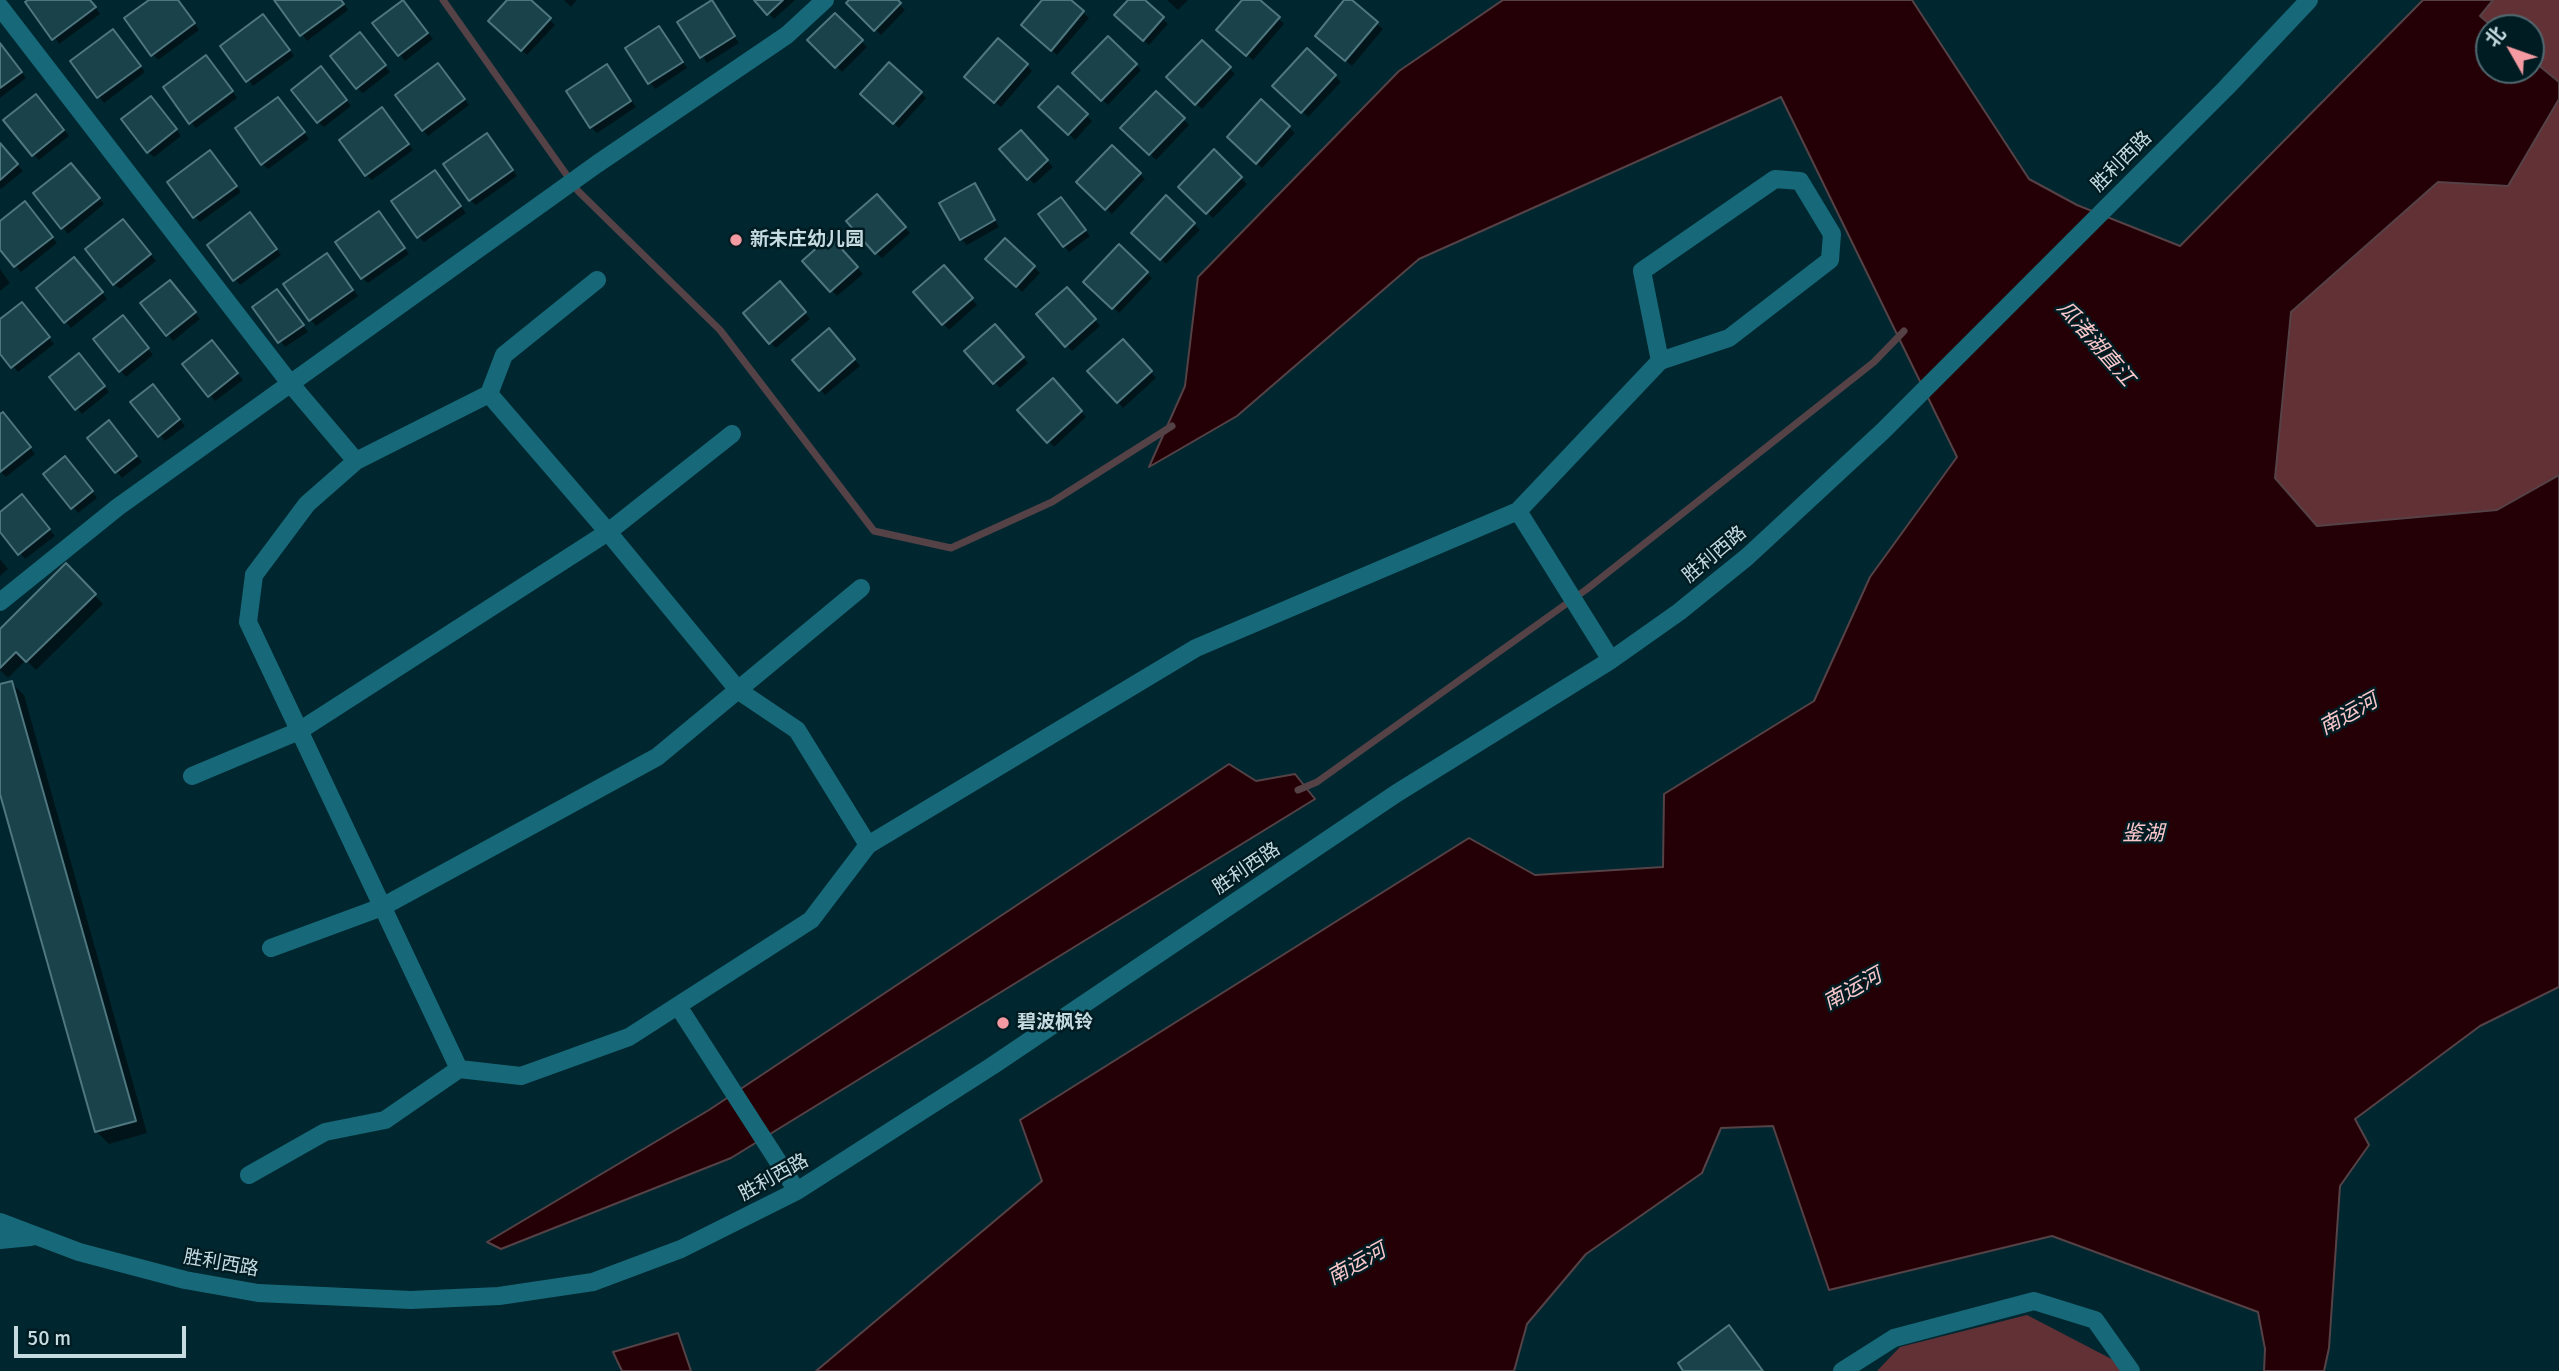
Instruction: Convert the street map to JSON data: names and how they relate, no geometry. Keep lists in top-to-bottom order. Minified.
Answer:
{"streets":{"street":["胜利西路"]},"water":["瓜渚湖直江","南运河","鉴湖"],"places":["新未庄幼儿园","碧波枫铃"],"scale_bar":"50 m","north":"top left"}
